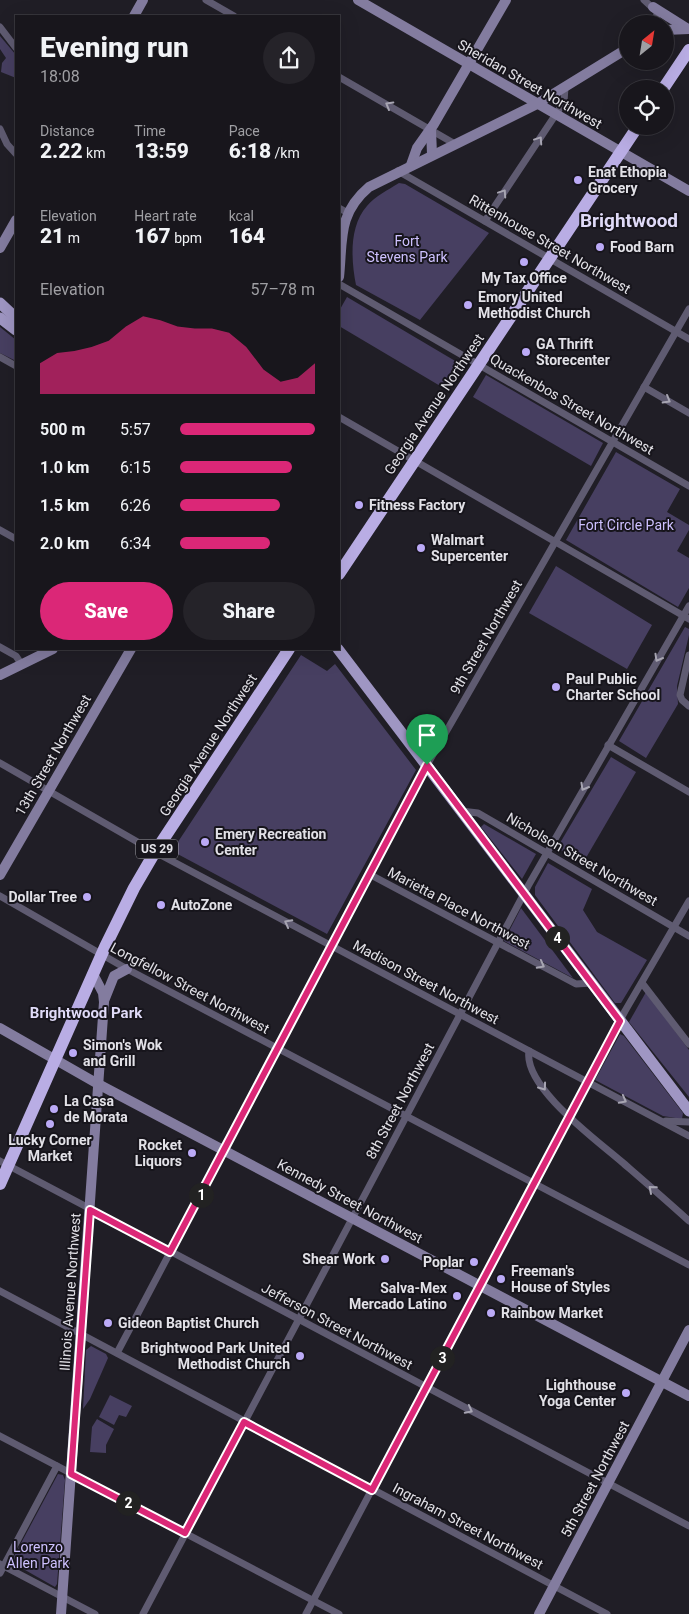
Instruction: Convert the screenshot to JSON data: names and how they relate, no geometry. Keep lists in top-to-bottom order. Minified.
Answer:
{"streets":{"highway":["Georgia Avenue Northwest","US 29"],"street":["Sheridan Street Northwest","Rittenhouse Street Northwest","Quackenbos Street Northwest","9th Street Northwest","13th Street Northwest","Nicholson Street Northwest","Marietta Place Northwest","Madison Street Northwest","Longfellow Street Northwest","8th Street Northwest","Kennedy Street Northwest","Illinois Avenue Northwest","Jefferson Street Northwest","5th Street Northwest","Ingraham Street Northwest"]},"crossings":[["Sheridan Street Northwest","Georgia Avenue Northwest"],["Rittenhouse Street Northwest","Georgia Avenue Northwest"],["Rittenhouse Street Northwest","9th Street Northwest"],["Georgia Avenue Northwest","Quackenbos Street Northwest"],["Georgia Avenue Northwest","Madison Street Northwest"],["Georgia Avenue Northwest","Longfellow Street Northwest"],["Georgia Avenue Northwest","Kennedy Street Northwest"],["Georgia Avenue Northwest","Illinois Avenue Northwest"],["Georgia Avenue Northwest","Jefferson Street Northwest"],["Quackenbos Street Northwest","9th Street Northwest"],["9th Street Northwest","Marietta Place Northwest"],["9th Street Northwest","Madison Street Northwest"],["9th Street Northwest","Longfellow Street Northwest"],["9th Street Northwest","Kennedy Street Northwest"],["9th Street Northwest","Jefferson Street Northwest"],["9th Street Northwest","Ingraham Street Northwest"],["13th Street Northwest","Madison Street Northwest"],["Nicholson Street Northwest","8th Street Northwest"],["Marietta Place Northwest","8th Street Northwest"],["Madison Street Northwest","8th Street Northwest"],["Longfellow Street Northwest","8th Street Northwest"],["8th Street Northwest","Kennedy Street Northwest"],["8th Street Northwest","Jefferson Street Northwest"],["8th Street Northwest","Ingraham Street Northwest"],["Kennedy Street Northwest","Illinois Avenue Northwest"],["Kennedy Street Northwest","5th Street Northwest"],["Illinois Avenue Northwest","Jefferson Street Northwest"],["Illinois Avenue Northwest","Ingraham Street Northwest"],["Jefferson Street Northwest","5th Street Northwest"],["5th Street Northwest","Ingraham Street Northwest"]],"one_way":["Marietta Place Northwest"],"districts":["Brightwood","Brightwood Park"],"parks":["Fort Stevens Park","Fort Circle Park","Lorenzo Allen Park"],"places":["Enat Ethopia Grocery","Food Barn","My Tax Office","Emory United Methodist Church","GA Thrift Storecenter","Fitness Factory","Walmart Supercenter","Paul Public Charter School","Emery Recreation Center","Dollar Tree","AutoZone","Simon's Wok and Grill","La Casa de Morata","Lucky Corner Market","Rocket Liquors","Shear Work","Poplar","Freeman's House of Styles","Salva-Mex Mercado Latino","Rainbow Market","Gideon Baptist Church","Brightwood Park United Methodist Church","Lighthouse Yoga Center"],"north":"top right","page":{"heading":["Evening run","18:08"],"stats":[["Distance","2.22 km"],["Time","13:59"],["Pace","6:18 /km"],["Elevation","21 m"],["Heart rate","167 bpm"],["kcal","164"]],"chart":["Elevation","57–78 m"],"list":[{"name":"500 m","note":"5:57"},{"name":"1.0 km","note":"6:15"},{"name":"1.5 km","note":"6:26"},{"name":"2.0 km","note":"6:34"}],"buttons":["Save","Share"],"pins":["4","1","3","2"]}}
